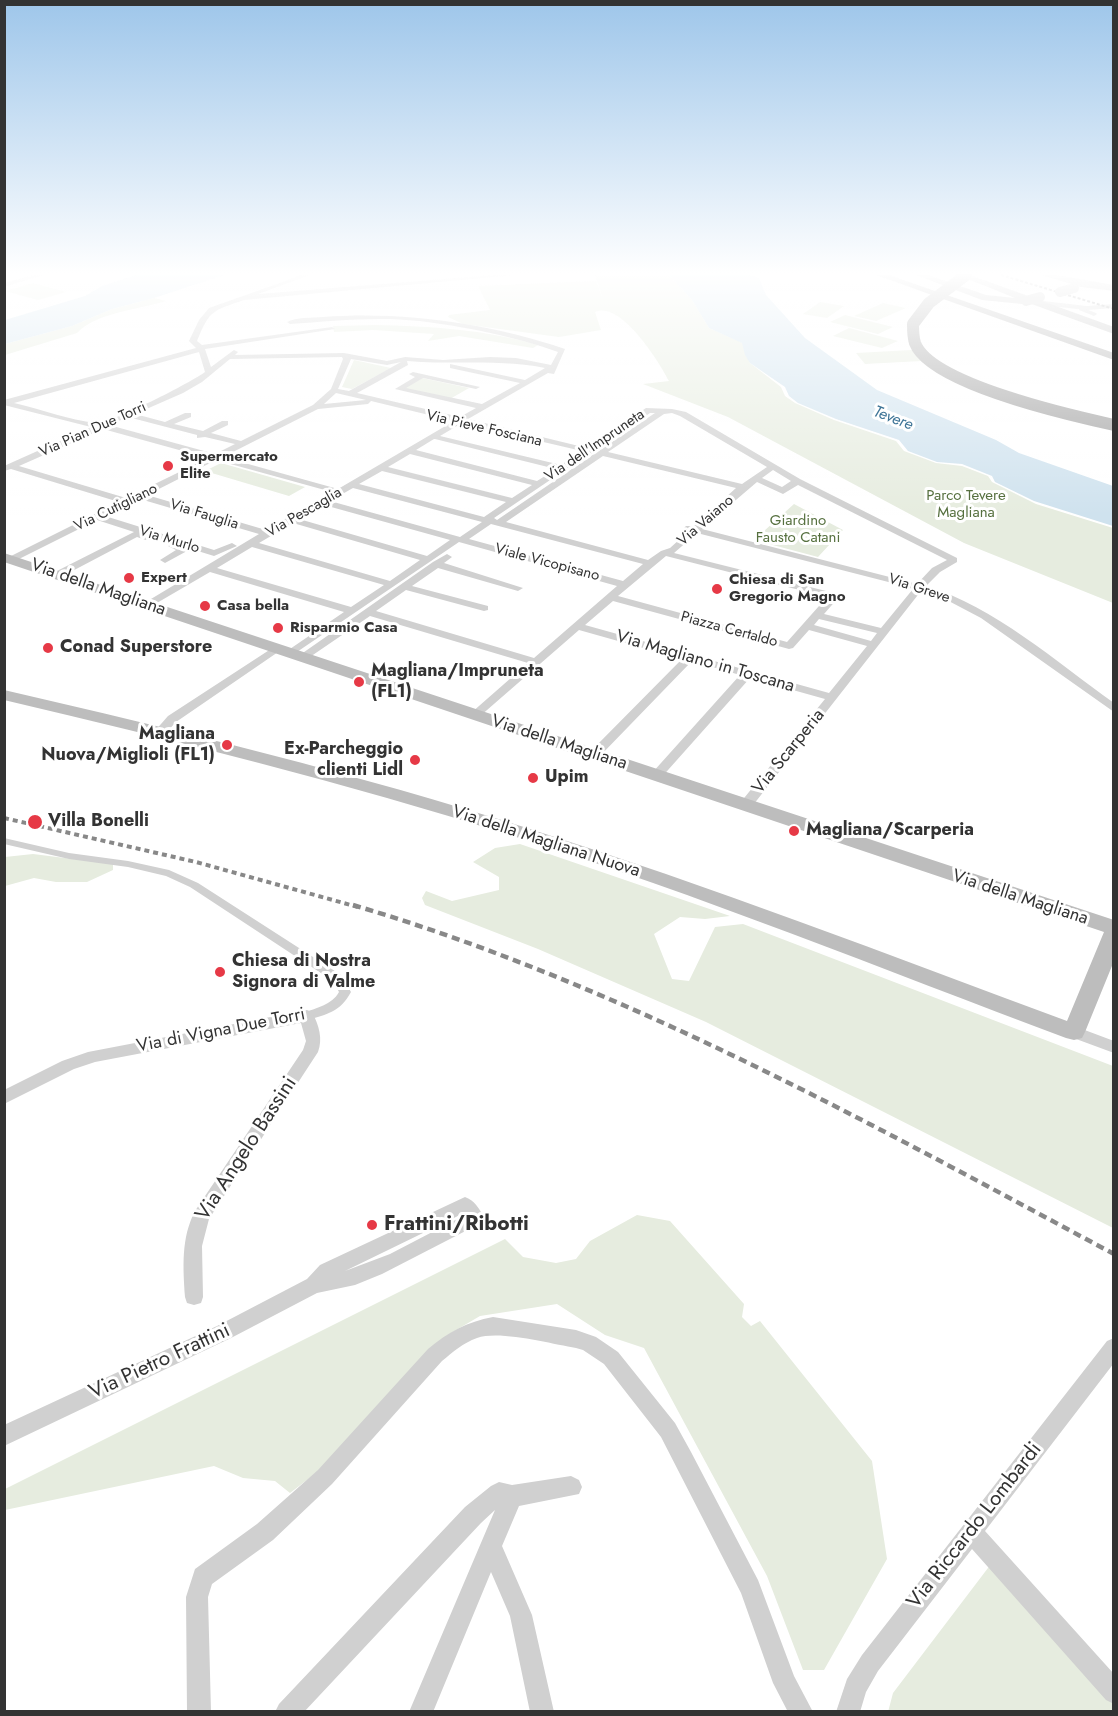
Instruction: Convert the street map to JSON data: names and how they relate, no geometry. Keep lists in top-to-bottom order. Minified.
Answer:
{"streets":{"main road":["Via della Magliana","Via della Magliana Nuova"],"street":["Via Pieve Fosciana","Via Pian Due Torri","Via dell'Impruneta","Via Cutigliano","Via Pescaglia","Via Fauglia","Via Vaiano","Via Murlo","Viale Vicopisano","Via Greve","Piazza Certaldo","Via Magliano in Toscana","Via Scarperia","Via di Vigna Due Torri","Via Angelo Bassini","Via Pietro Frattini","Via Riccardo Lombardi"]},"crossings":[["Via Pieve Fosciana","Via dell'Impruneta"],["Via Pieve Fosciana","Via Pescaglia"],["Via Pieve Fosciana","Via Vaiano"],["Via dell'Impruneta","Viale Vicopisano"],["Via dell'Impruneta","Via della Magliana"],["Via Cutigliano","Via Fauglia"],["Via Cutigliano","Via Murlo"],["Via Cutigliano","Via della Magliana"],["Via Pescaglia","Via Fauglia"],["Via Pescaglia","Via Murlo"],["Via Pescaglia","Viale Vicopisano"],["Via Pescaglia","Via della Magliana"],["Via Fauglia","Via Murlo"],["Via Vaiano","Via Greve"],["Via Vaiano","Piazza Certaldo"],["Via della Magliana","Via Scarperia"],["Via Greve","Via Scarperia"],["Via Magliano in Toscana","Via Scarperia"],["Via di Vigna Due Torri","Via Angelo Bassini"]],"water":["Tevere"],"parks":["Parco Tevere Magliana","Giardino Fausto Catani"],"places":["Supermercato Elite","Expert","Chiesa di San Gregorio Magno","Casa bella","Risparmio Casa","Conad Superstore","Magliana/Impruneta (FL1)","Magliana Nuova/Miglioli (FL1)","Ex-Parcheggio clienti Lidl","Upim","Villa Bonelli","Magliana/Scarperia","Chiesa di Nostra Signora di Valme","Frattini/Ribotti"]}
